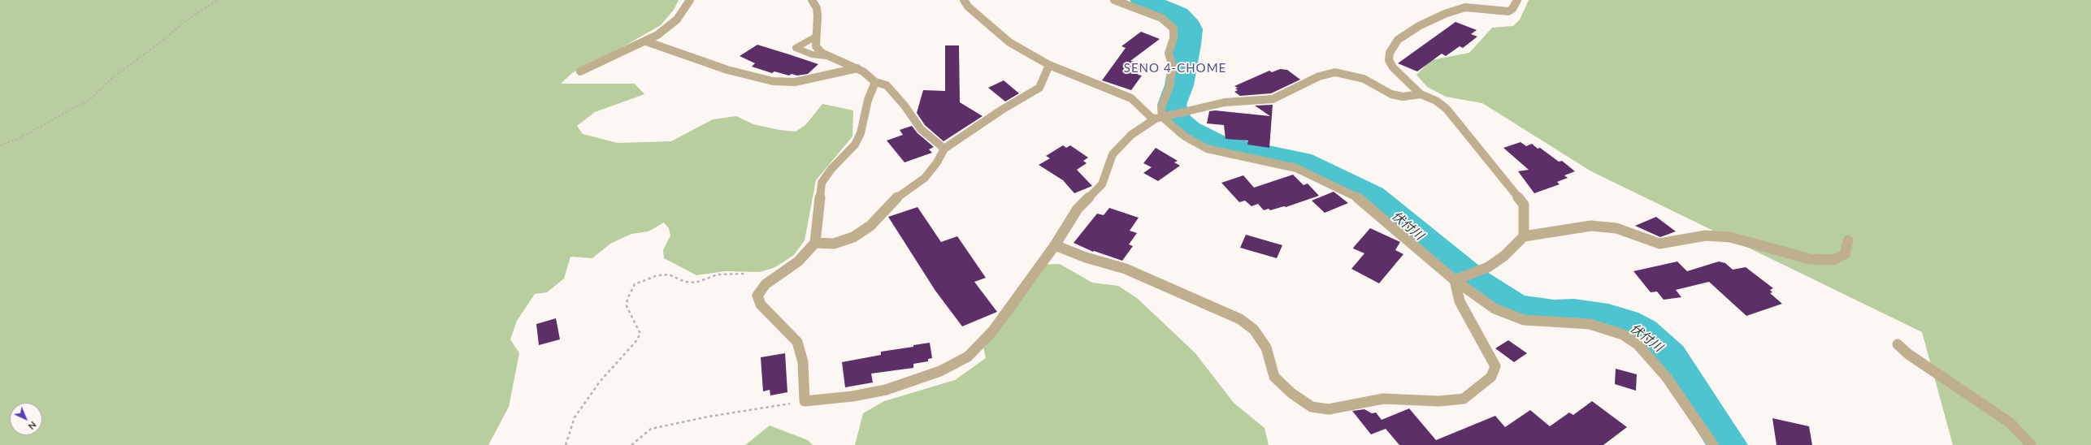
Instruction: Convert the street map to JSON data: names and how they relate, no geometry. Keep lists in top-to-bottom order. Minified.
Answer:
{"districts":["SENO 4-CHOME"],"water":["伏付川"],"north":"bottom right"}
